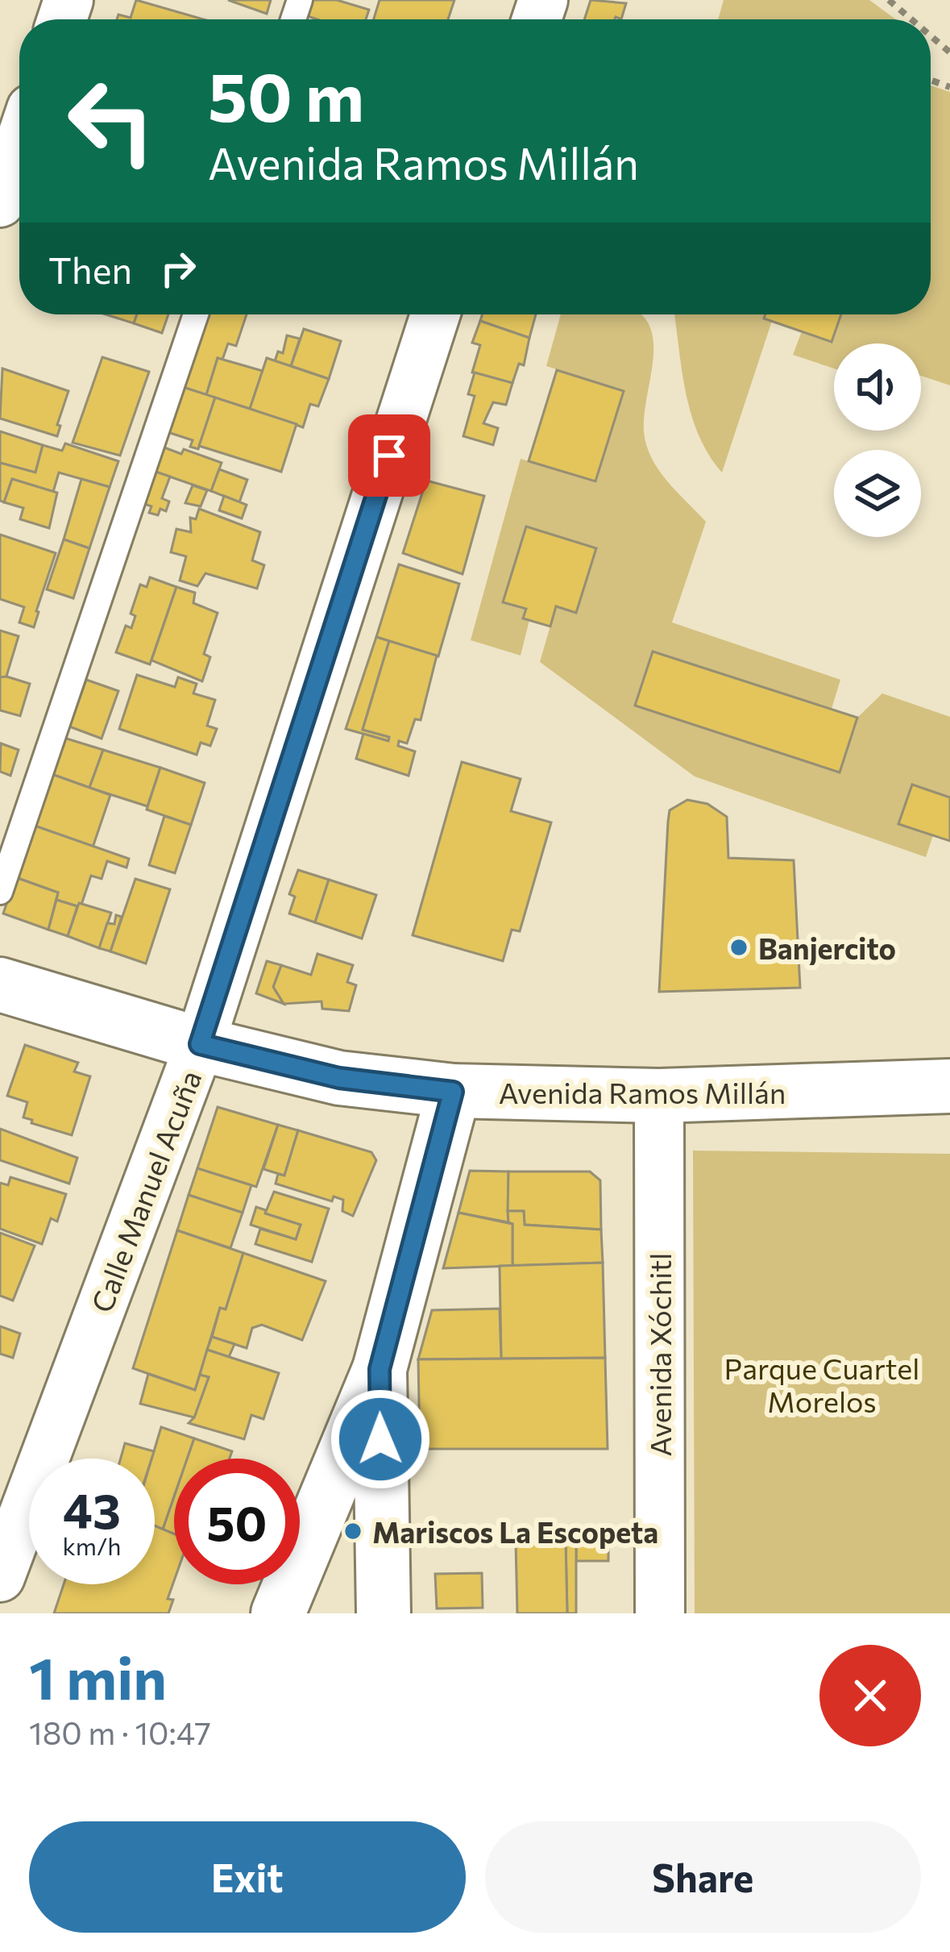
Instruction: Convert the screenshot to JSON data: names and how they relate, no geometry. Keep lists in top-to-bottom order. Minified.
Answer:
{"streets":{"main road":["Avenida Ramos Millán"],"street":["Calle Manuel Acuña","Avenida Xóchitl"]},"crossings":[["Avenida Ramos Millán","Calle Manuel Acuña"],["Avenida Ramos Millán","Avenida Xóchitl"]],"parks":["Parque Cuartel Morelos"],"places":["Banjercito","Mariscos La Escopeta"],"page":{"turn":["50 m","Avenida Ramos Millán"],"then":"Then","speed":"43 km/h","limit":"50","heading":["1 min","180 m · 10:47"],"buttons":["Exit","Share"]}}
